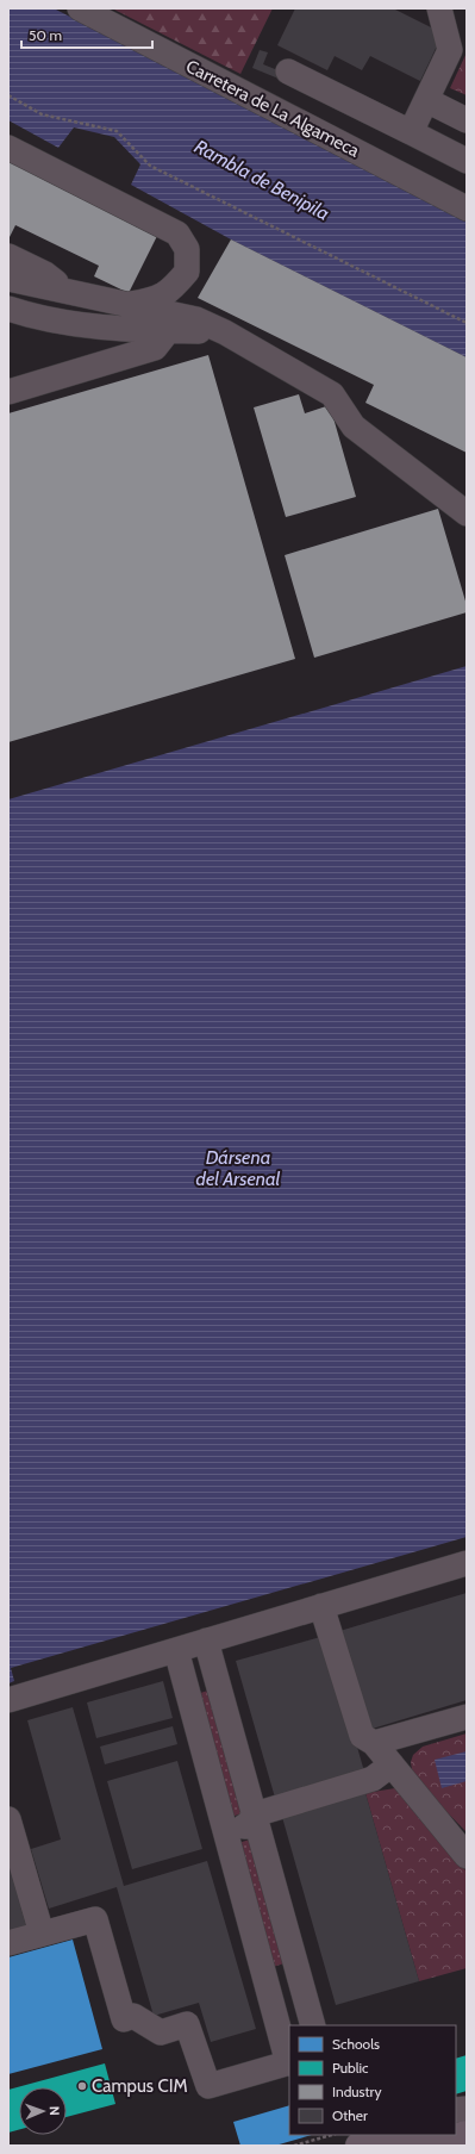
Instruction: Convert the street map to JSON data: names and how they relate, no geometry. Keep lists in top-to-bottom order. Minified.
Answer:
{"streets":{"street":["Carretera de La Algameca"]},"water":["Rambla de Benipila","Dársena del Arsenal"],"places":["Campus CIM"],"legend":["Schools","Public","Industry","Other"],"scale_bar":"50 m","north":"right"}
